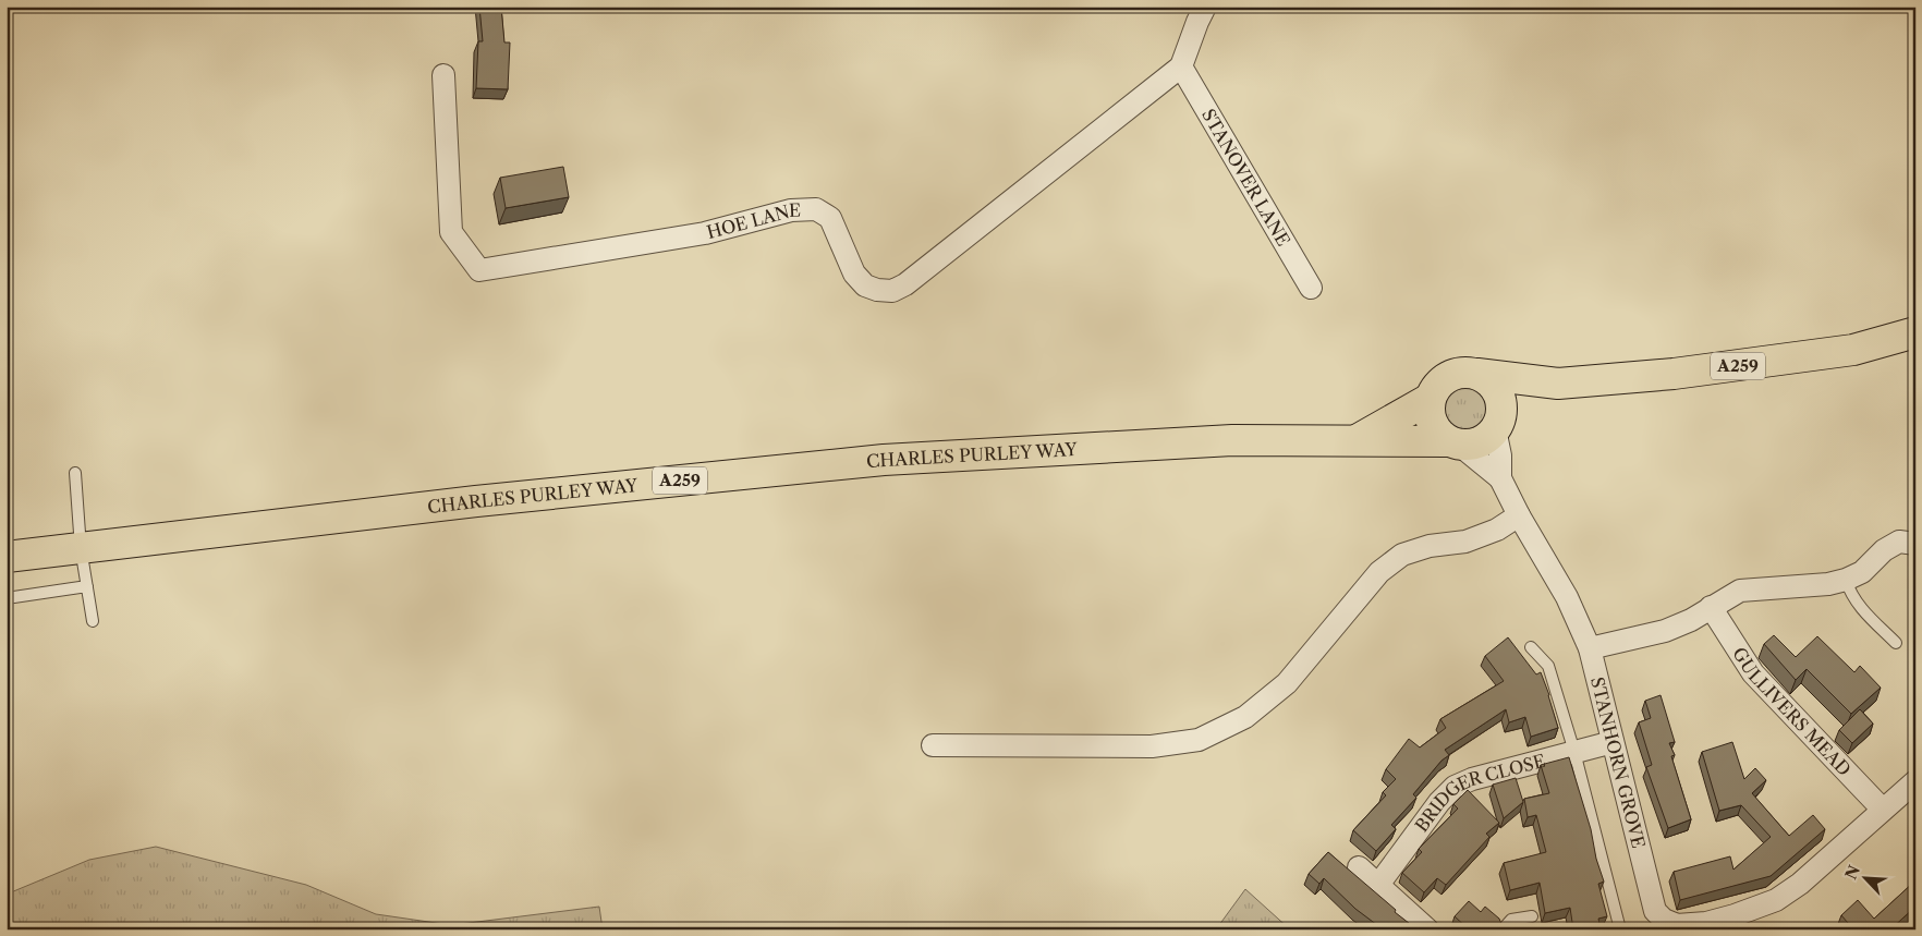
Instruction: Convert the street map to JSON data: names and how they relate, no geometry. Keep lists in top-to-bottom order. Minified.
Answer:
{"streets":{"main road":["A259","CHARLES PURLEY WAY"],"street":["STANOVER LANE","HOE LANE","GULLIVERS MEAD","STANHORN GROVE","BRIDGER CLOSE"]},"crossings":[["STANOVER LANE","HOE LANE"],["A259","CHARLES PURLEY WAY"],["A259","STANHORN GROVE"],["CHARLES PURLEY WAY","STANHORN GROVE"],["GULLIVERS MEAD","STANHORN GROVE"],["STANHORN GROVE","BRIDGER CLOSE"]],"north":"top left"}
